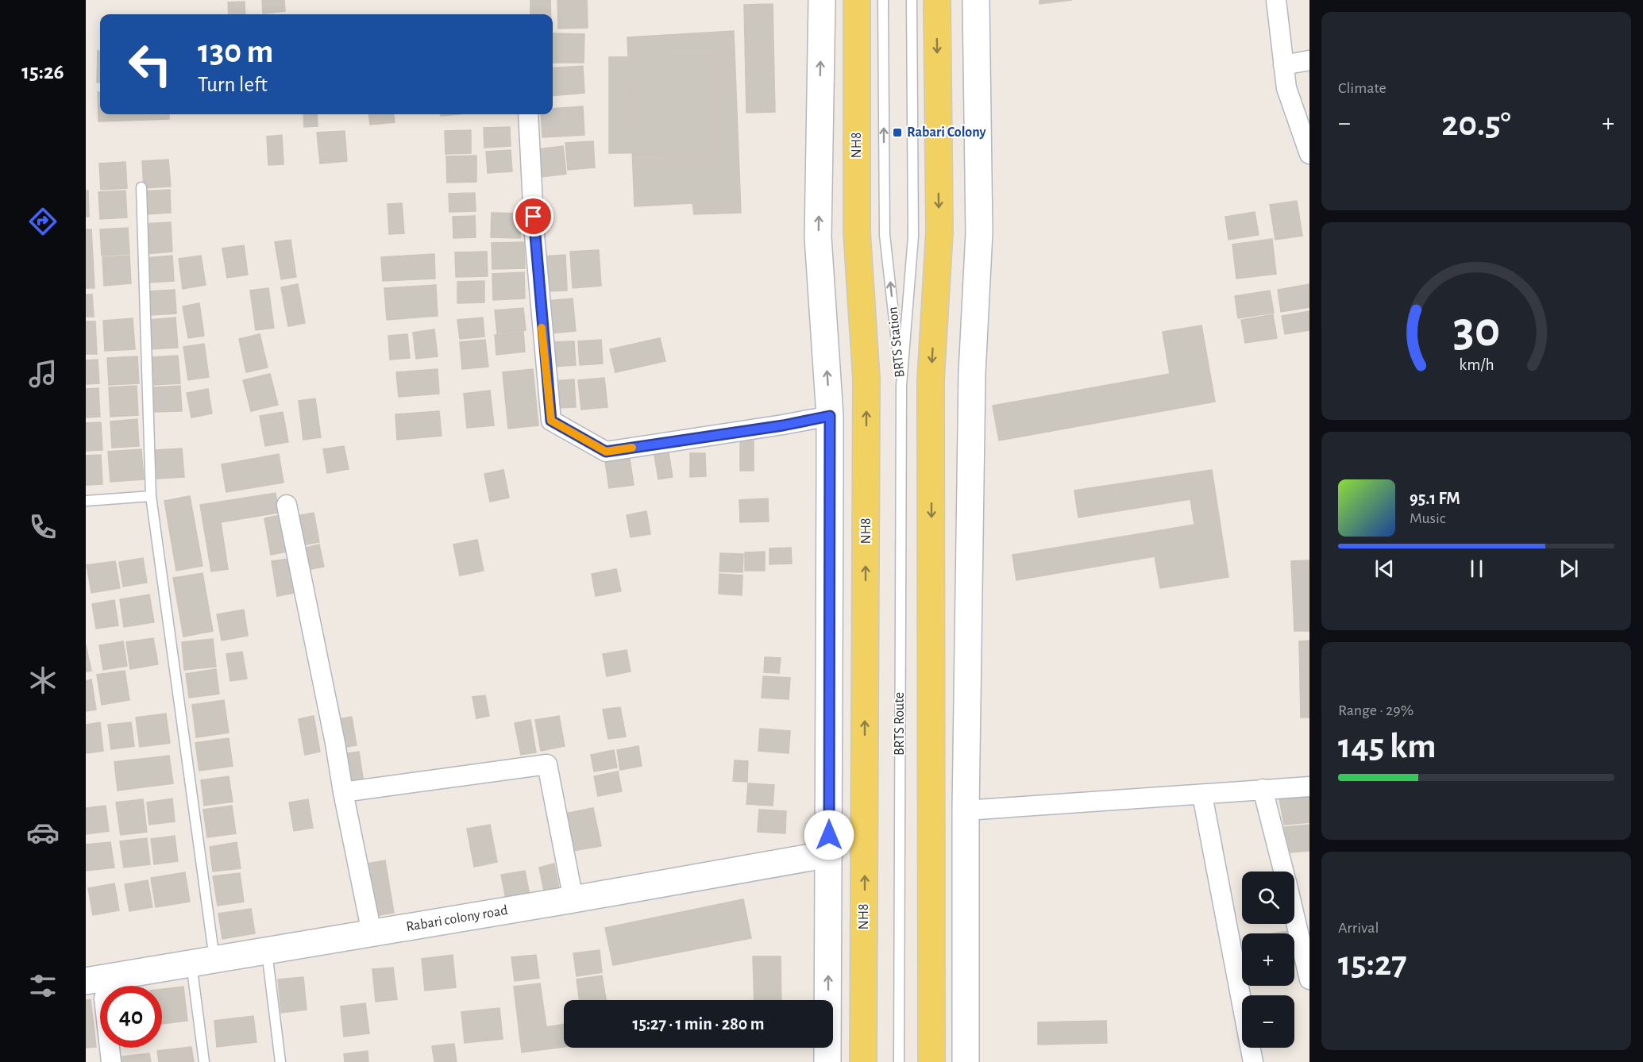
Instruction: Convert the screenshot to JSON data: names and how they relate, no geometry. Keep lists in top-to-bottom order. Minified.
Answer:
{"streets":{"main road":["NH8"],"street":["Rabari colony road"],"lane":["BRTS Station","BRTS Route"]},"crossings":[["BRTS Station","BRTS Route"]],"places":{"transit":["Rabari Colony"]},"page":{"tabs":"15:26","tile":["Climate",["Range · 29%","145 km"],["Arrival","15:27"]],"turn":["130 m","Turn left"],"heat":["−","20.5°","+"],"song":["95.1 FM","Music"],"map_buttons":["+","−"],"limit":"40","trip":"15:27 · 1 min · 280 m","gauge":["30","km/h"]}}
